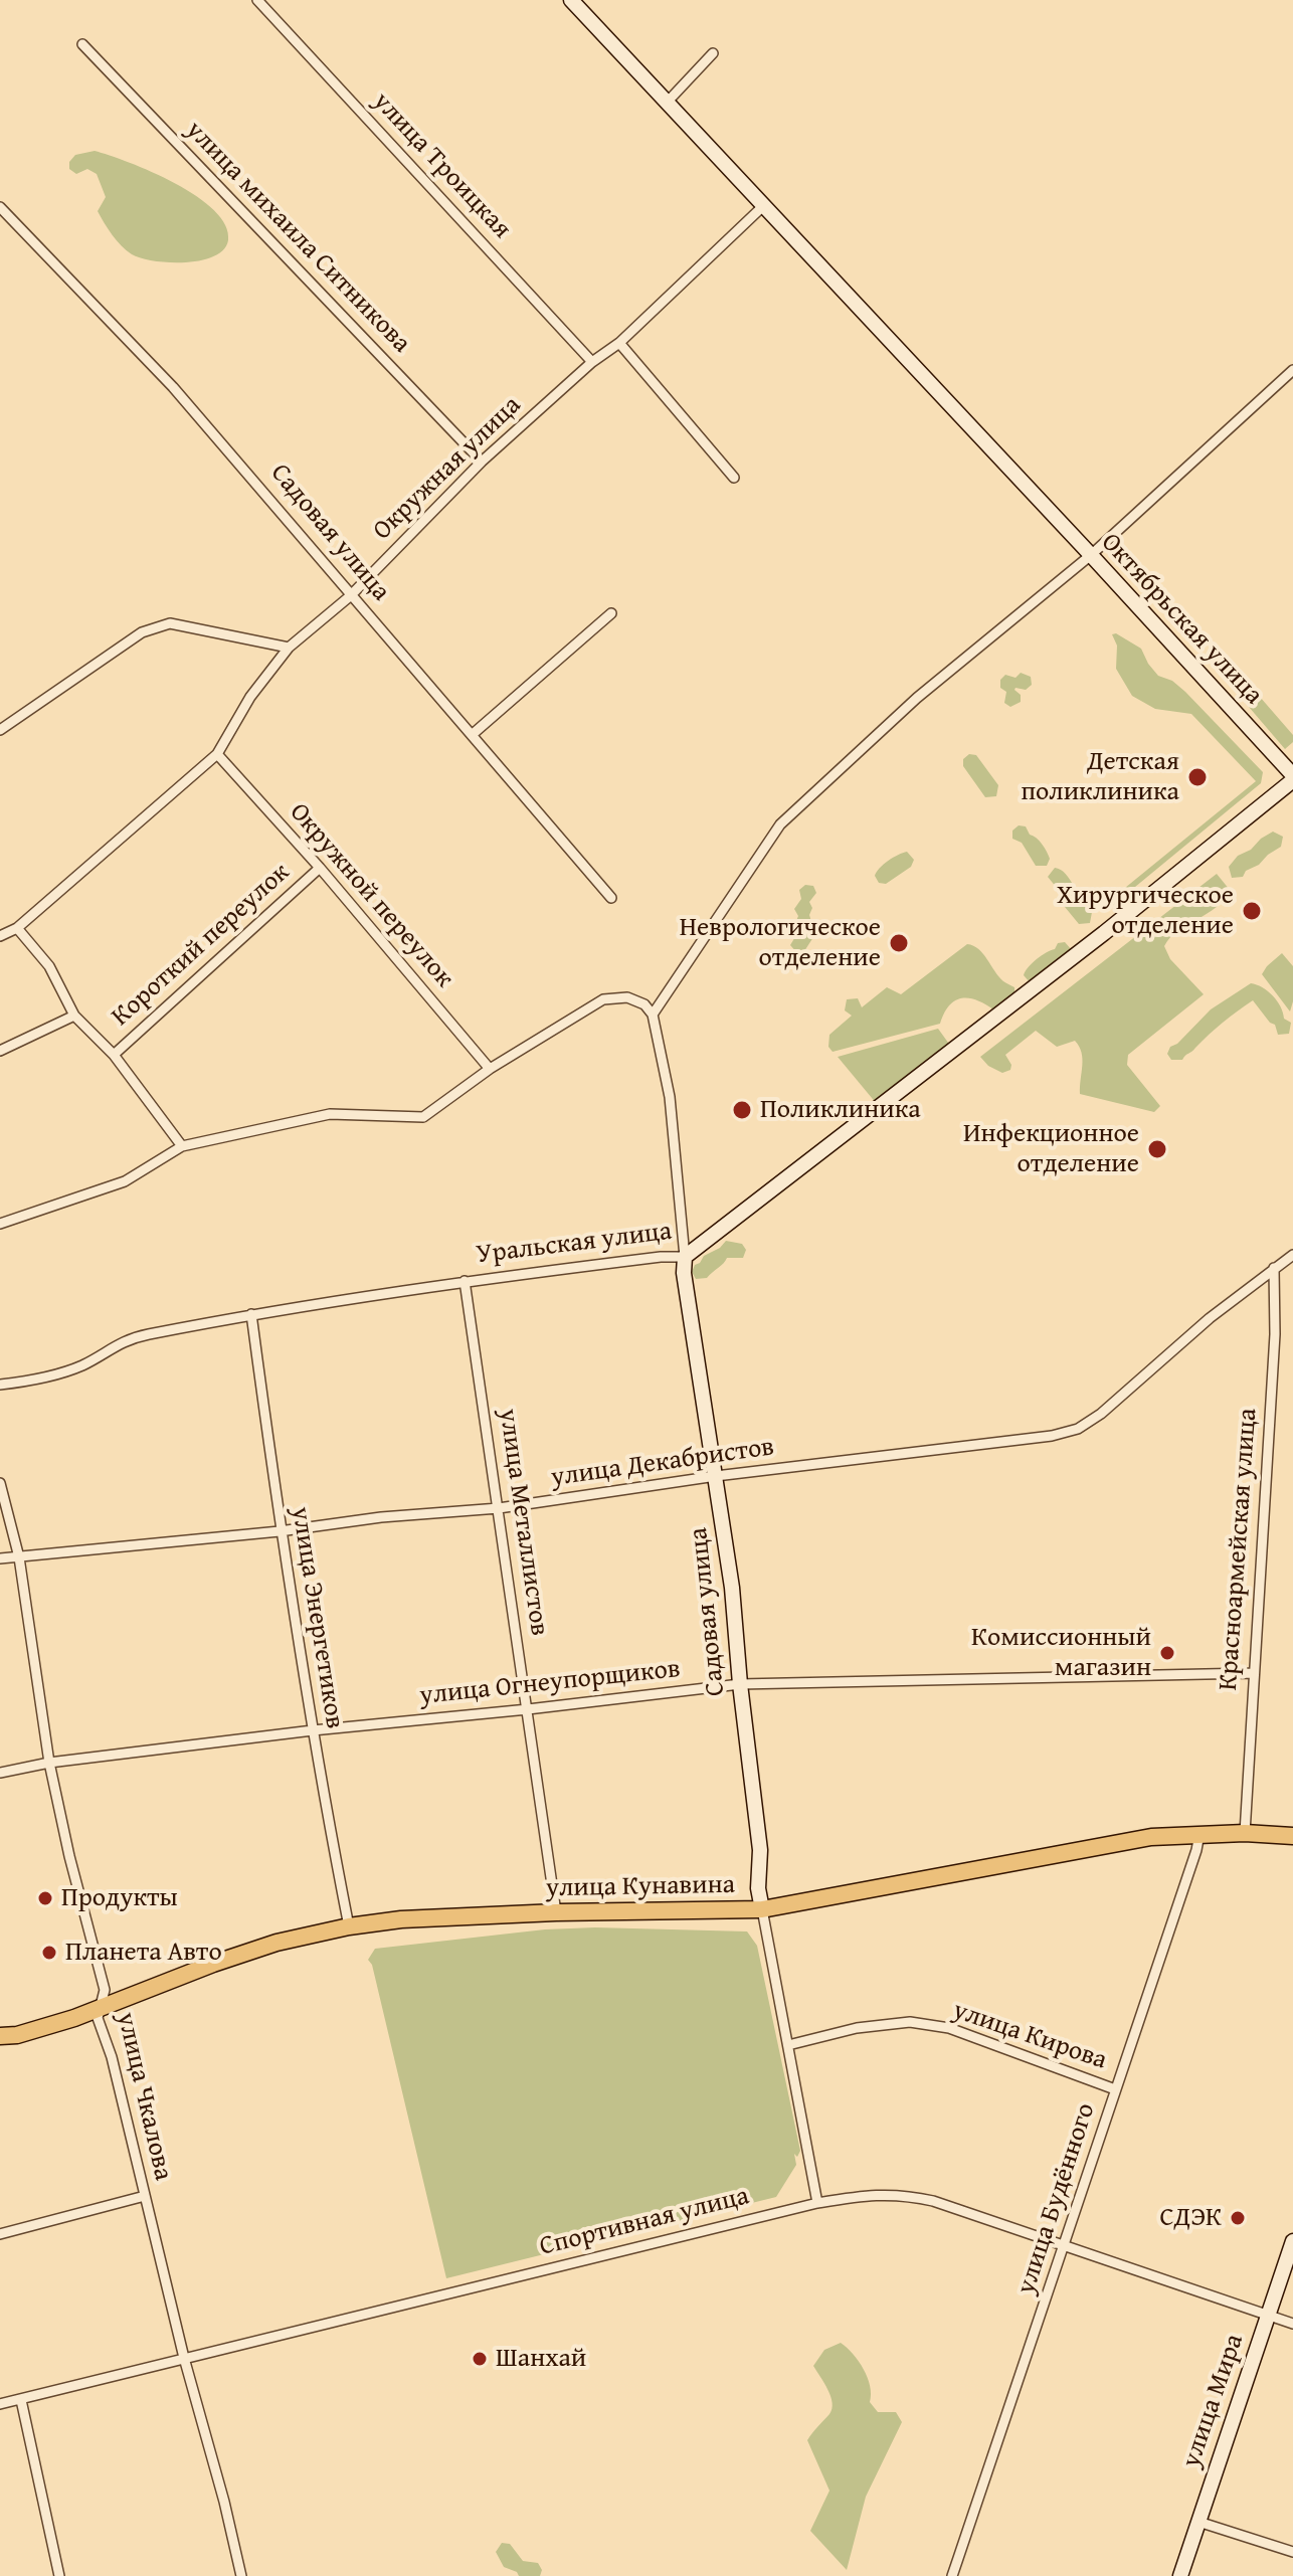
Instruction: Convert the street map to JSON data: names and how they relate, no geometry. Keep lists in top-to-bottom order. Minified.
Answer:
{"streets":{"main road":["улица Кунавина"],"street":["улица Троицкая","улица михаила Ситникова","Окружная улица","Садовая улица","Октябрьская улица","Окружной переулок","Короткий переулок","Уральская улица","улица Декабристов","улица Металлистов","Красноармейская улица","улица Энергетиков","улица Огнеупорщиков","улица Кирова","улица Чкалова","улица Будённого","Спортивная улица","улица Мира"]},"crossings":[["улица Троицкая","Окружная улица"],["улица михаила Ситникова","Окружная улица"],["Окружная улица","Садовая улица"],["Окружная улица","Октябрьская улица"],["Окружная улица","Окружной переулок"],["Садовая улица","Уральская улица"],["Садовая улица","улица Декабристов"],["Садовая улица","улица Огнеупорщиков"],["Садовая улица","улица Кунавина"],["Садовая улица","улица Кирова"],["Садовая улица","Спортивная улица"],["Октябрьская улица","Уральская улица"],["Окружной переулок","Короткий переулок"],["Уральская улица","улица Металлистов"],["Уральская улица","улица Энергетиков"],["улица Декабристов","улица Металлистов"],["улица Декабристов","Красноармейская улица"],["улица Декабристов","улица Энергетиков"],["улица Декабристов","улица Чкалова"],["улица Металлистов","улица Огнеупорщиков"],["улица Металлистов","улица Кунавина"],["Красноармейская улица","улица Огнеупорщиков"],["Красноармейская улица","улица Кунавина"],["улица Энергетиков","улица Огнеупорщиков"],["улица Энергетиков","улица Кунавина"],["улица Огнеупорщиков","улица Чкалова"],["улица Кунавина","улица Чкалова"],["улица Кунавина","улица Будённого"],["улица Кирова","улица Будённого"],["улица Чкалова","Спортивная улица"],["улица Будённого","Спортивная улица"],["Спортивная улица","улица Мира"]],"places":["Детская поликлиника","Хирургическое отделение","Неврологическое отделение","Поликлиника","Инфекционное отделение","Комиссионный магазин","Продукты","Планета Авто","СДЭК","Шанхай"]}
